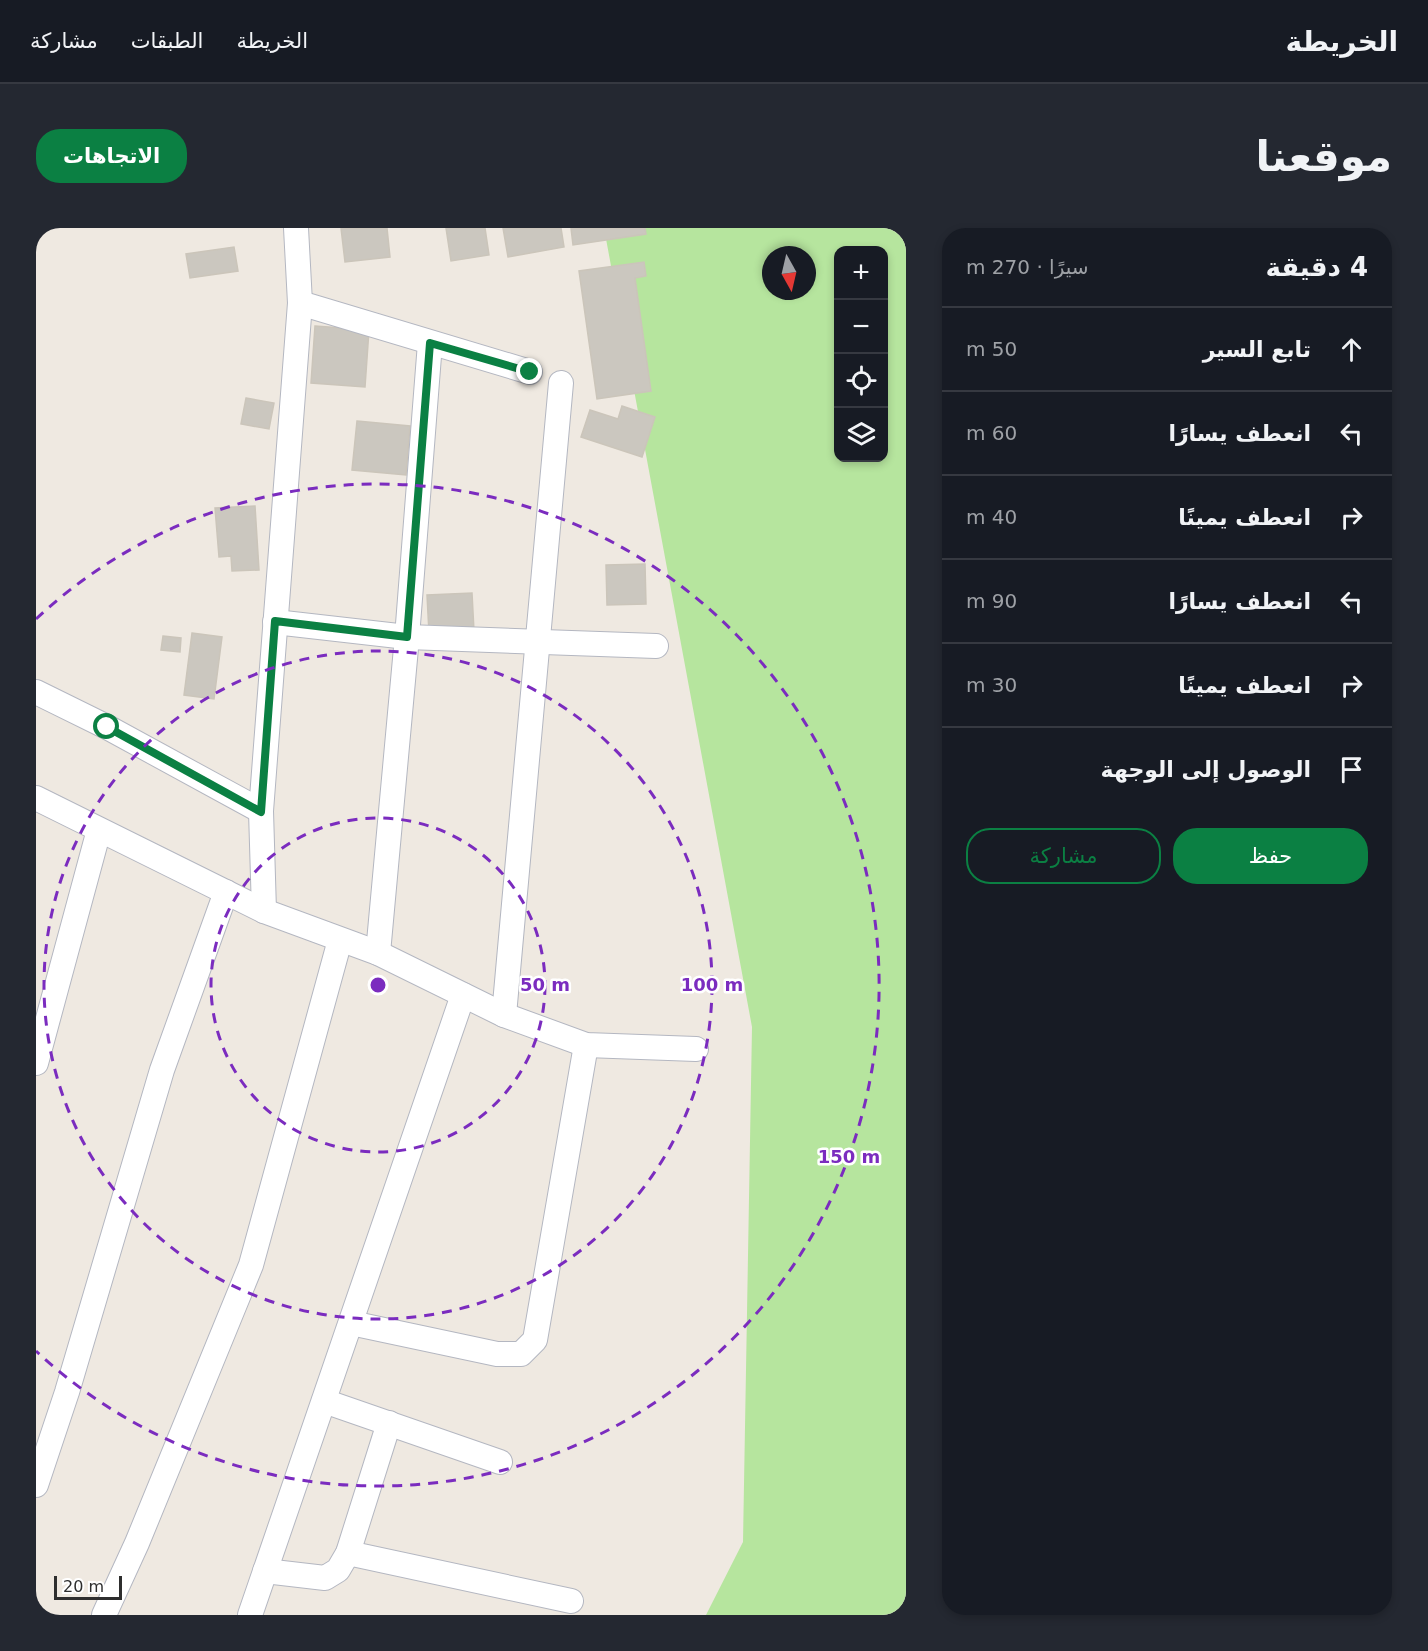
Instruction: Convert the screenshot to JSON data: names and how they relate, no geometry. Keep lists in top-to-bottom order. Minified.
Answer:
{"scale_bar":"20 m","north":"bottom","page":{"header":"الخريطة","nav":["الخريطة","الطبقات","مشاركة"],"buttons":["الاتجاهات",["حفظ","مشاركة"]],"title":"موقعنا","heading":["4 دقيقة","سيرًا · 270 m"],"map_buttons":["+","−"],"list":[["تابع السير","50 m"],["انعطف يسارًا","60 m"],["انعطف يمينًا","40 m"],["انعطف يسارًا","90 m"],["انعطف يمينًا","30 m"],"الوصول إلى الوجهة"],"scale":"20 m"},"rings":["50 m","100 m","150 m"]}
